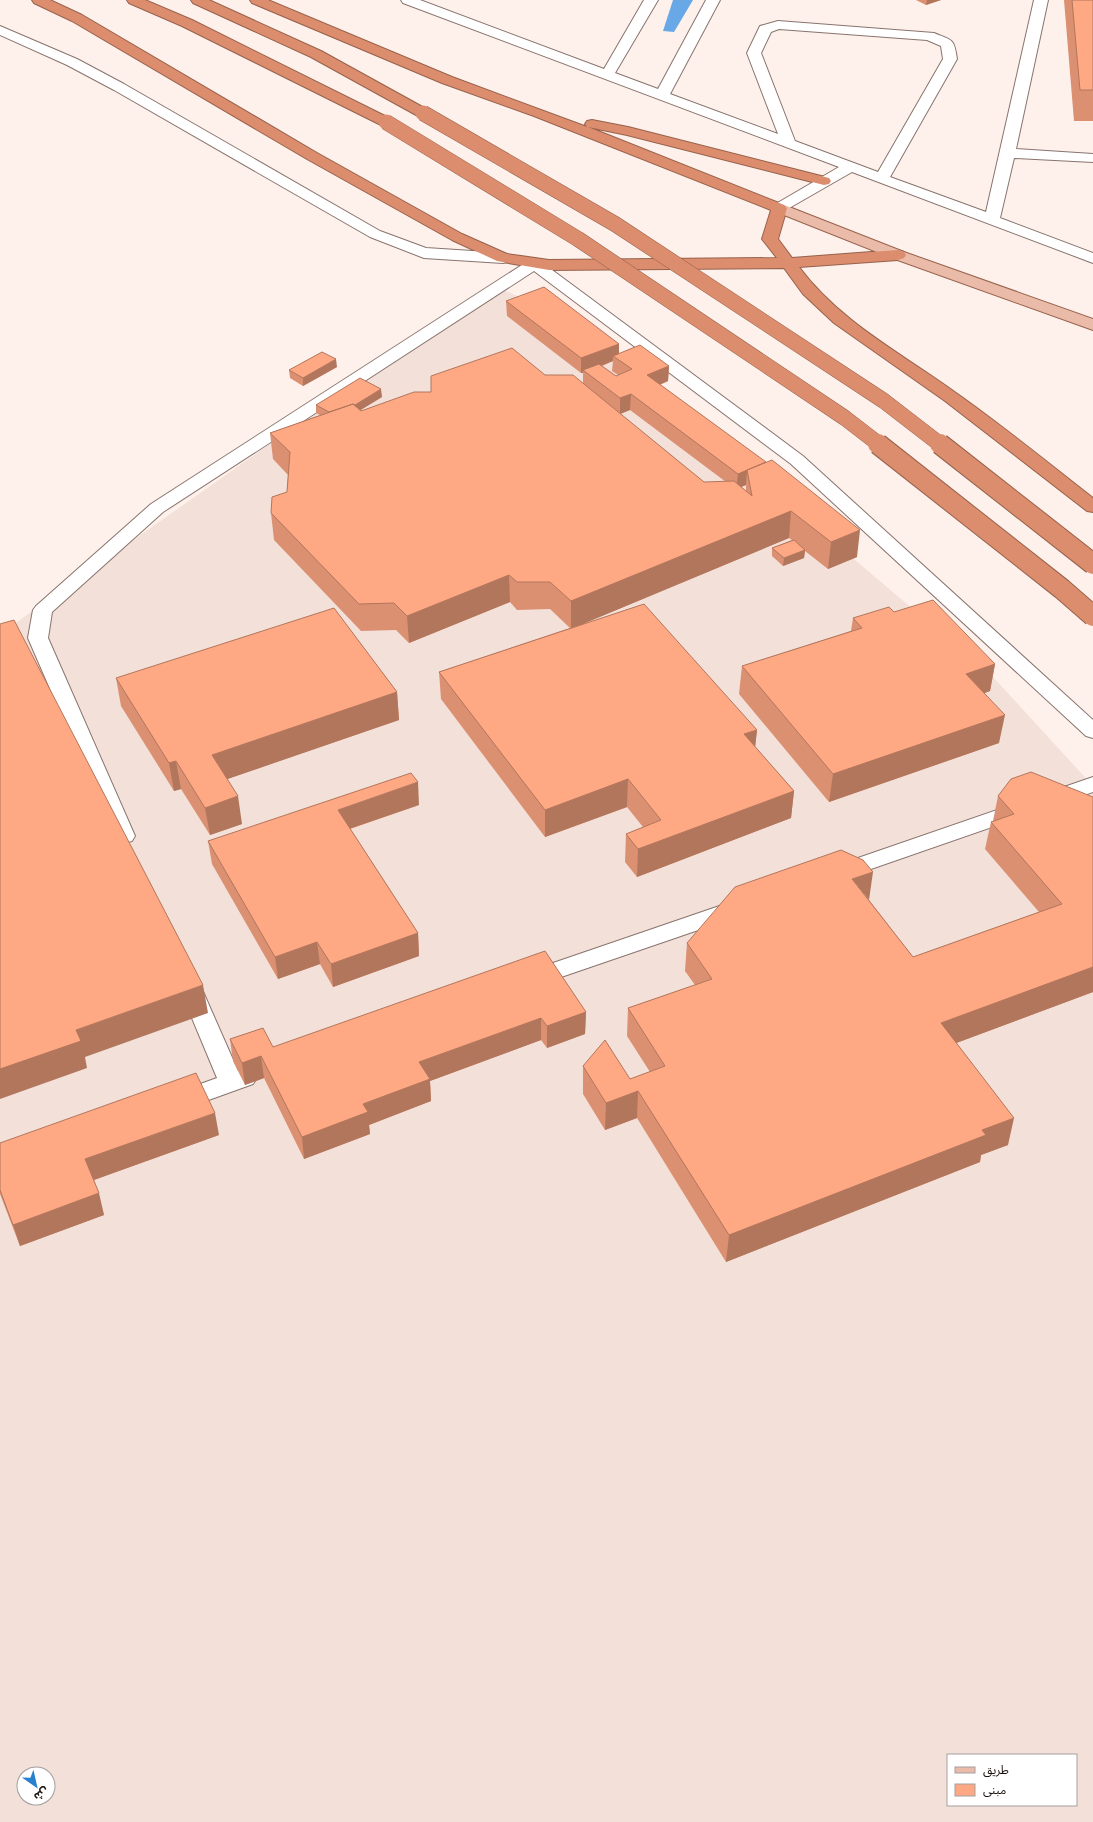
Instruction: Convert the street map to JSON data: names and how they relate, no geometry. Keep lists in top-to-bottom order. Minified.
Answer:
{"legend":["طريق","مبنى"],"north":"bottom right"}
